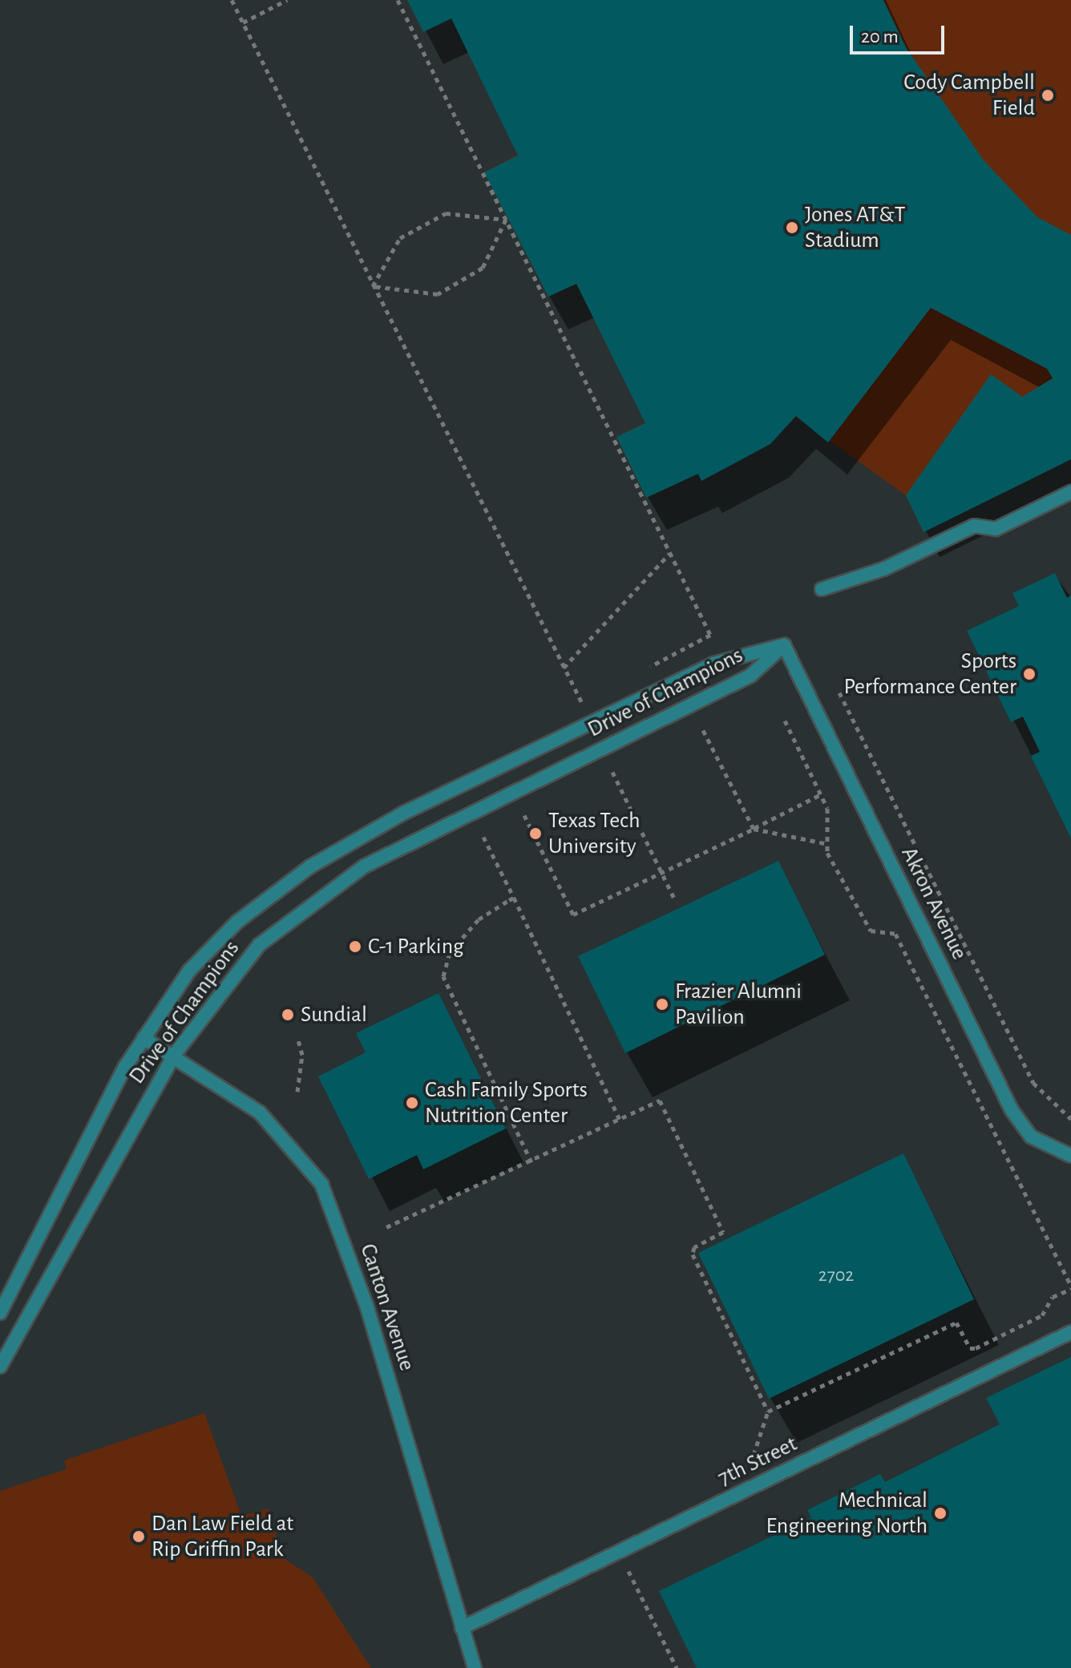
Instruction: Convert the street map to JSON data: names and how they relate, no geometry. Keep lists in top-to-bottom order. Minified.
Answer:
{"streets":{"street":["Drive of Champions","Akron Avenue","Canton Avenue","7th Street"]},"crossings":[["Drive of Champions","Akron Avenue"],["Drive of Champions","Canton Avenue"],["Canton Avenue","7th Street"]],"places":["Cody Campbell Field","Jones AT&T Stadium","Sports Performance Center","Texas Tech University","C-1 Parking","Frazier Alumni Pavilion","Sundial","Cash Family Sports Nutrition Center","Mechnical Engineering North","Dan Law Field at Rip Griffin Park"],"house_numbers":["2702"],"scale_bar":"20 m"}
